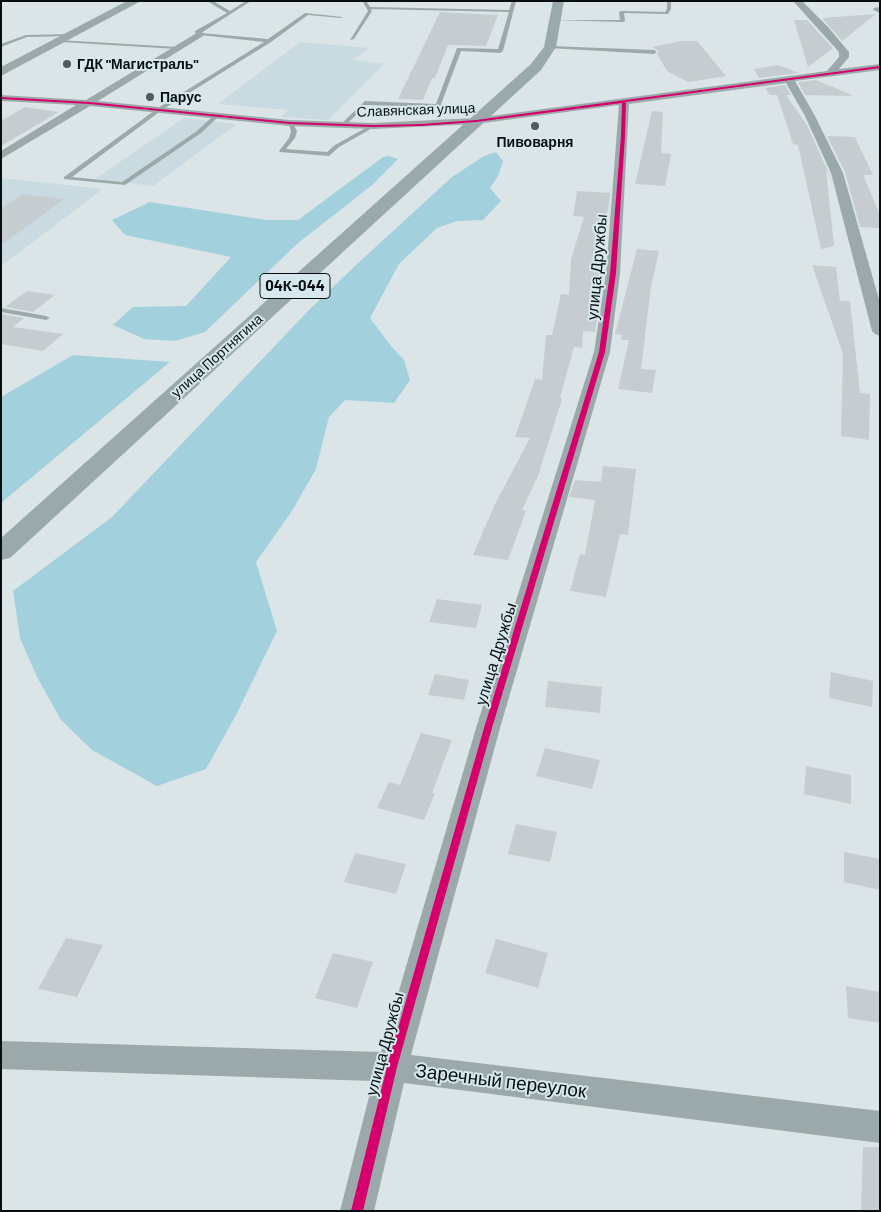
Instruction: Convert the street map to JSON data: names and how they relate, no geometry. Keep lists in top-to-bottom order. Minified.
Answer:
{"streets":{"main road":["04К-044","улица Портнягина"],"street":["Славянская улица","улица Дружбы","Заречный переулок"]},"crossings":[["Славянская улица","улица Дружбы"],["Славянская улица","улица Портнягина"],["улица Дружбы","Заречный переулок"]],"places":["ГДК \"Магистраль\"","Парус","Пивоварня"]}
